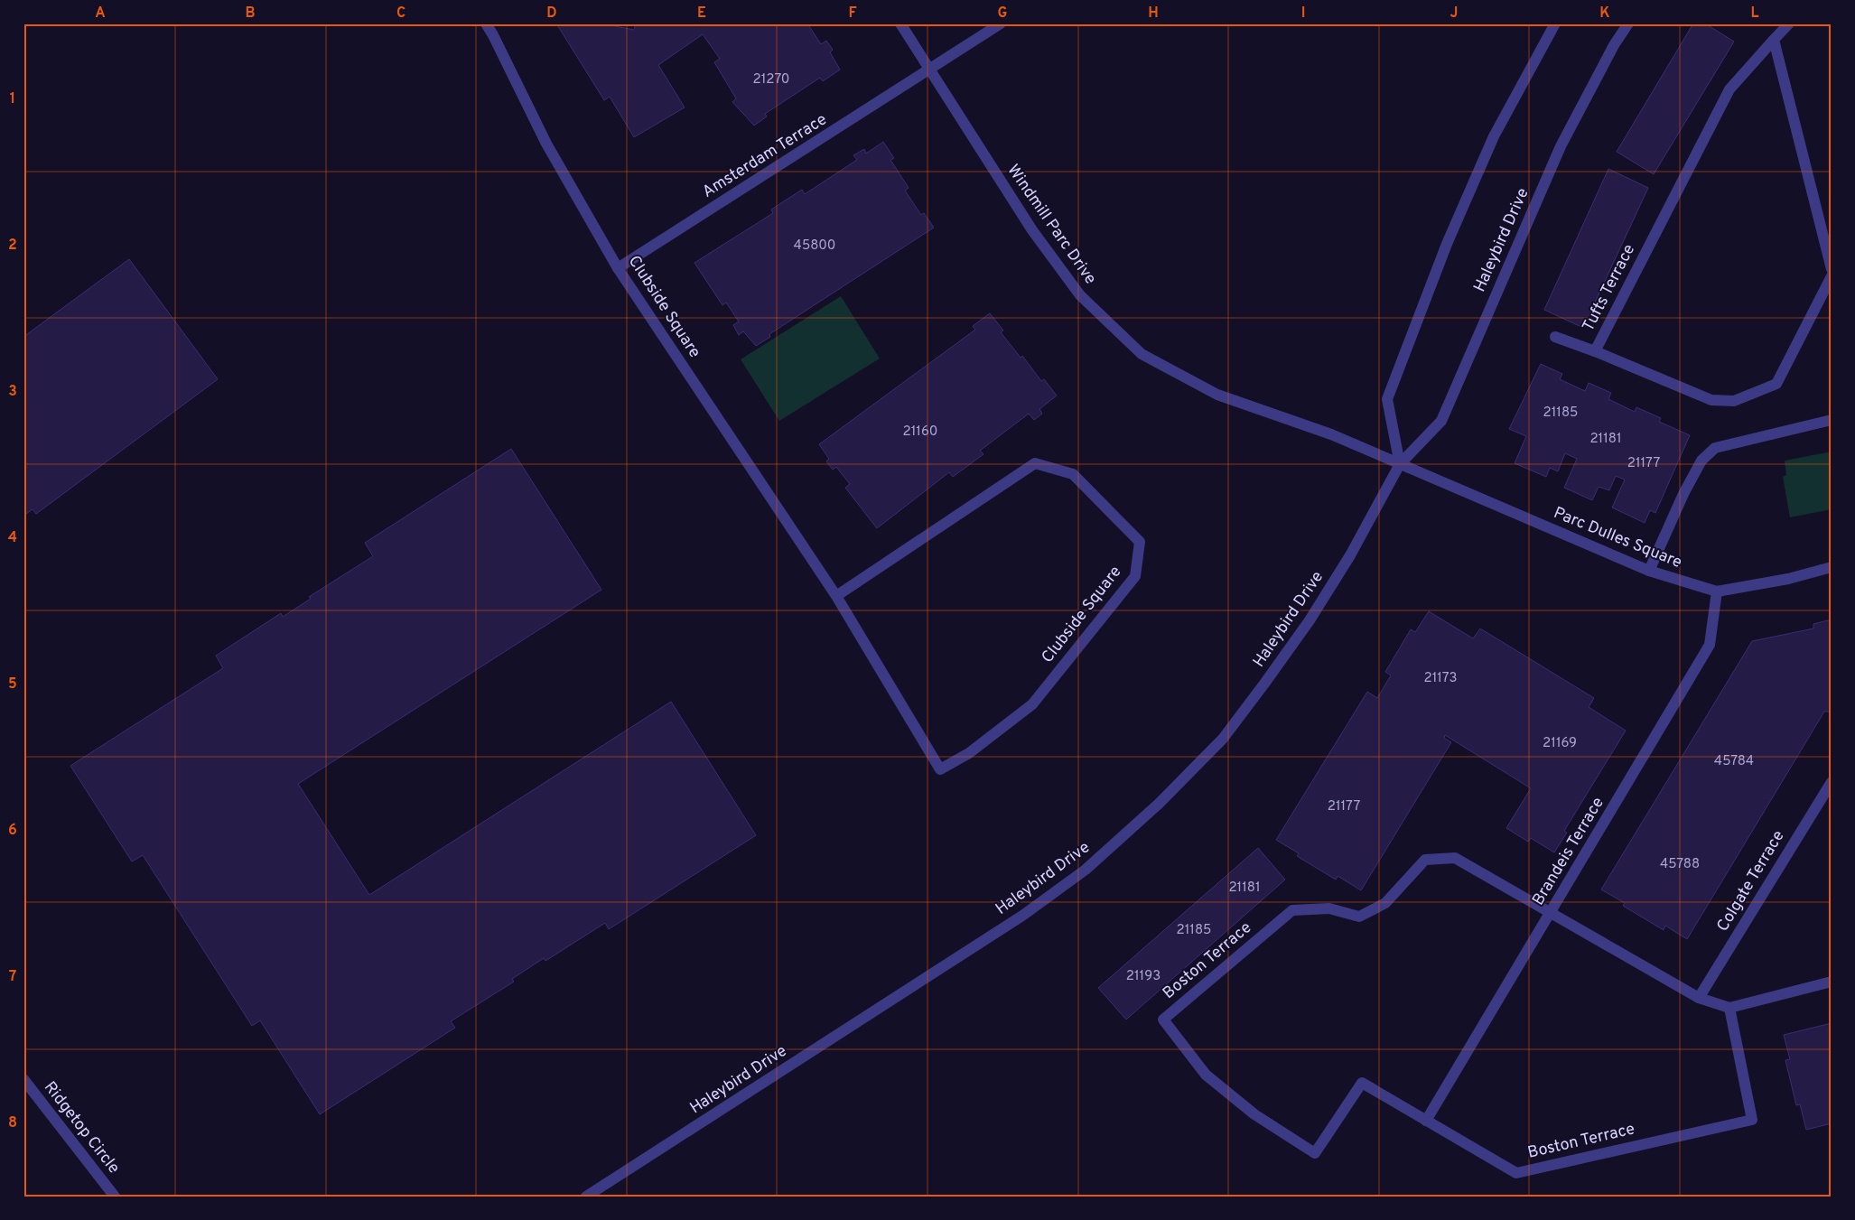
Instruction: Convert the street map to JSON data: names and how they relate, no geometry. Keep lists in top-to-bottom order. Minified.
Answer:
{"streets":{"street":["Amsterdam Terrace","Windmill Parc Drive","Haleybird Drive","Tufts Terrace","Clubside Square","Parc Dulles Square","Brandeis Terrace","Colgate Terrace","Boston Terrace","Ridgetop Circle"]},"crossings":[["Amsterdam Terrace","Windmill Parc Drive"],["Amsterdam Terrace","Clubside Square"],["Windmill Parc Drive","Haleybird Drive"],["Windmill Parc Drive","Parc Dulles Square"],["Haleybird Drive","Parc Dulles Square"],["Parc Dulles Square","Brandeis Terrace"],["Brandeis Terrace","Boston Terrace"],["Colgate Terrace","Boston Terrace"]],"house_numbers":["21270","45800","21185","21160","21181","21177","21173","21169","45784","21177","45788","21181","21185","21193"],"grid":{"columns":["A","B","C","D","E","F","G","H","I","J","K","L"],"rows":["1","2","3","4","5","6","7","8"]}}
